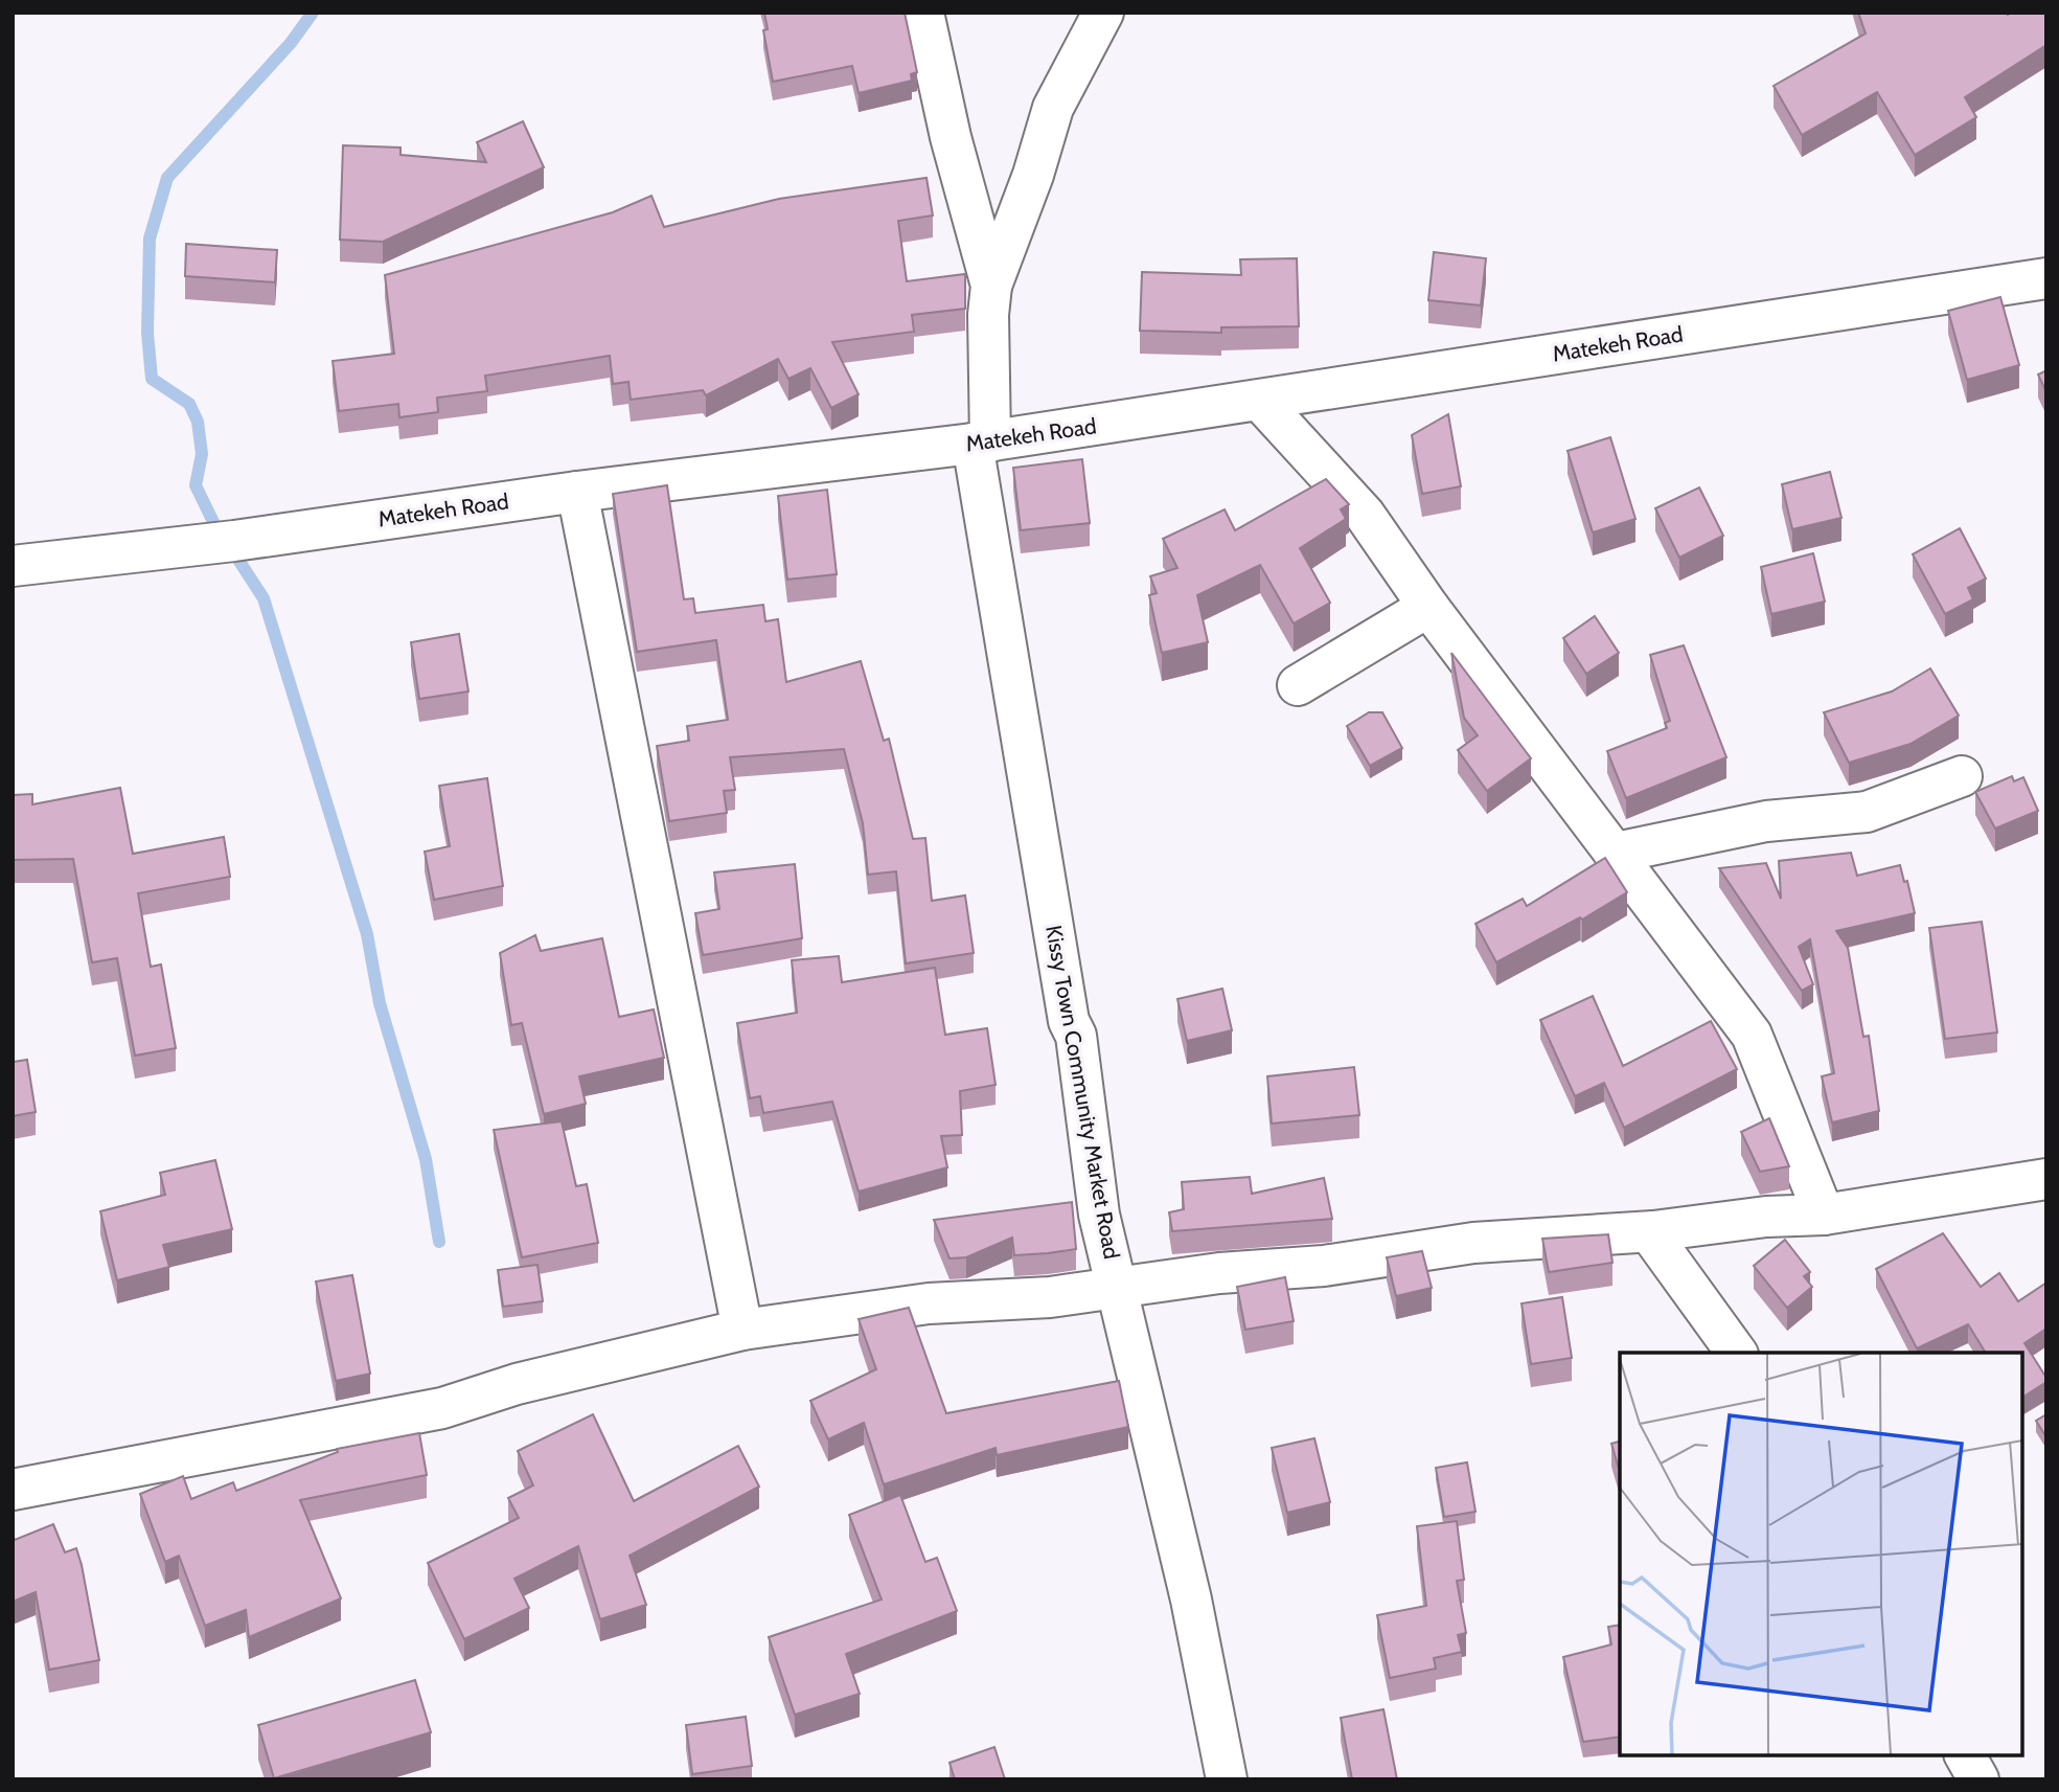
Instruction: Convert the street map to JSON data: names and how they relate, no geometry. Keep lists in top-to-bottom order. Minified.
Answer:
{"streets":{"street":["Matekeh Road","Kissy Town Community Market Road"]},"crossings":[["Matekeh Road","Kissy Town Community Market Road"]]}
